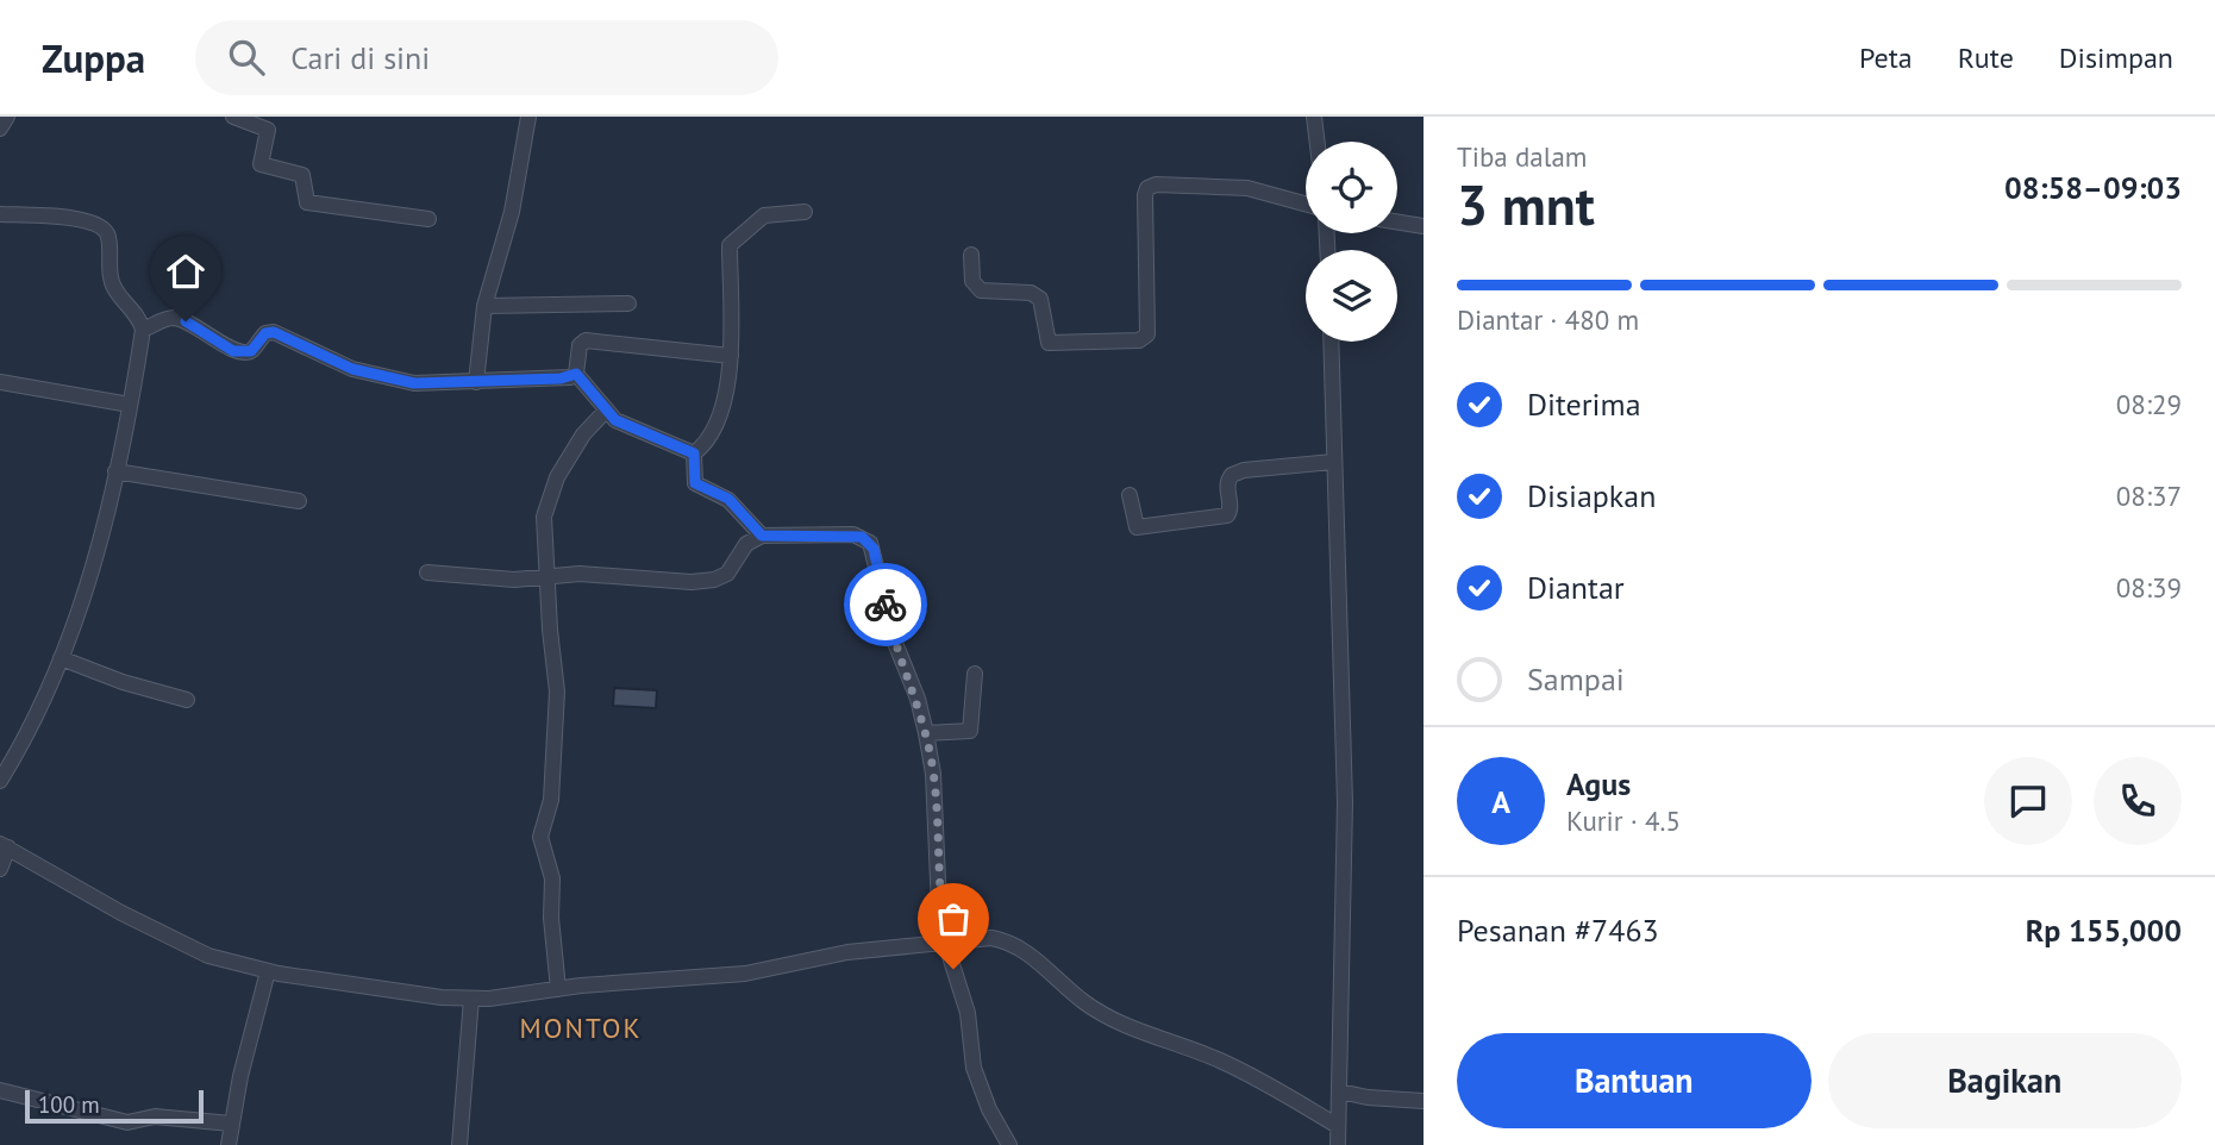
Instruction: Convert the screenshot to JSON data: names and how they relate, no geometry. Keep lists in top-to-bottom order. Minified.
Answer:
{"districts":["MONTOK"],"scale_bar":"100 m","page":{"header":"Zuppa","search":"Cari di sini","nav":["Peta","Rute","Disimpan"],"heading":["3 mnt","Tiba dalam","08:58–09:03"],"panel":["Agus","Kurir · 4.5","Pesanan #7463","Rp 155,000"],"bar":"Diantar · 480 m","list":[["Diterima","08:29"],["Disiapkan","08:37"],["Diantar","08:39"],"Sampai"],"round":"A","buttons":["Bantuan","Bagikan"],"scale":"100 m"}}
